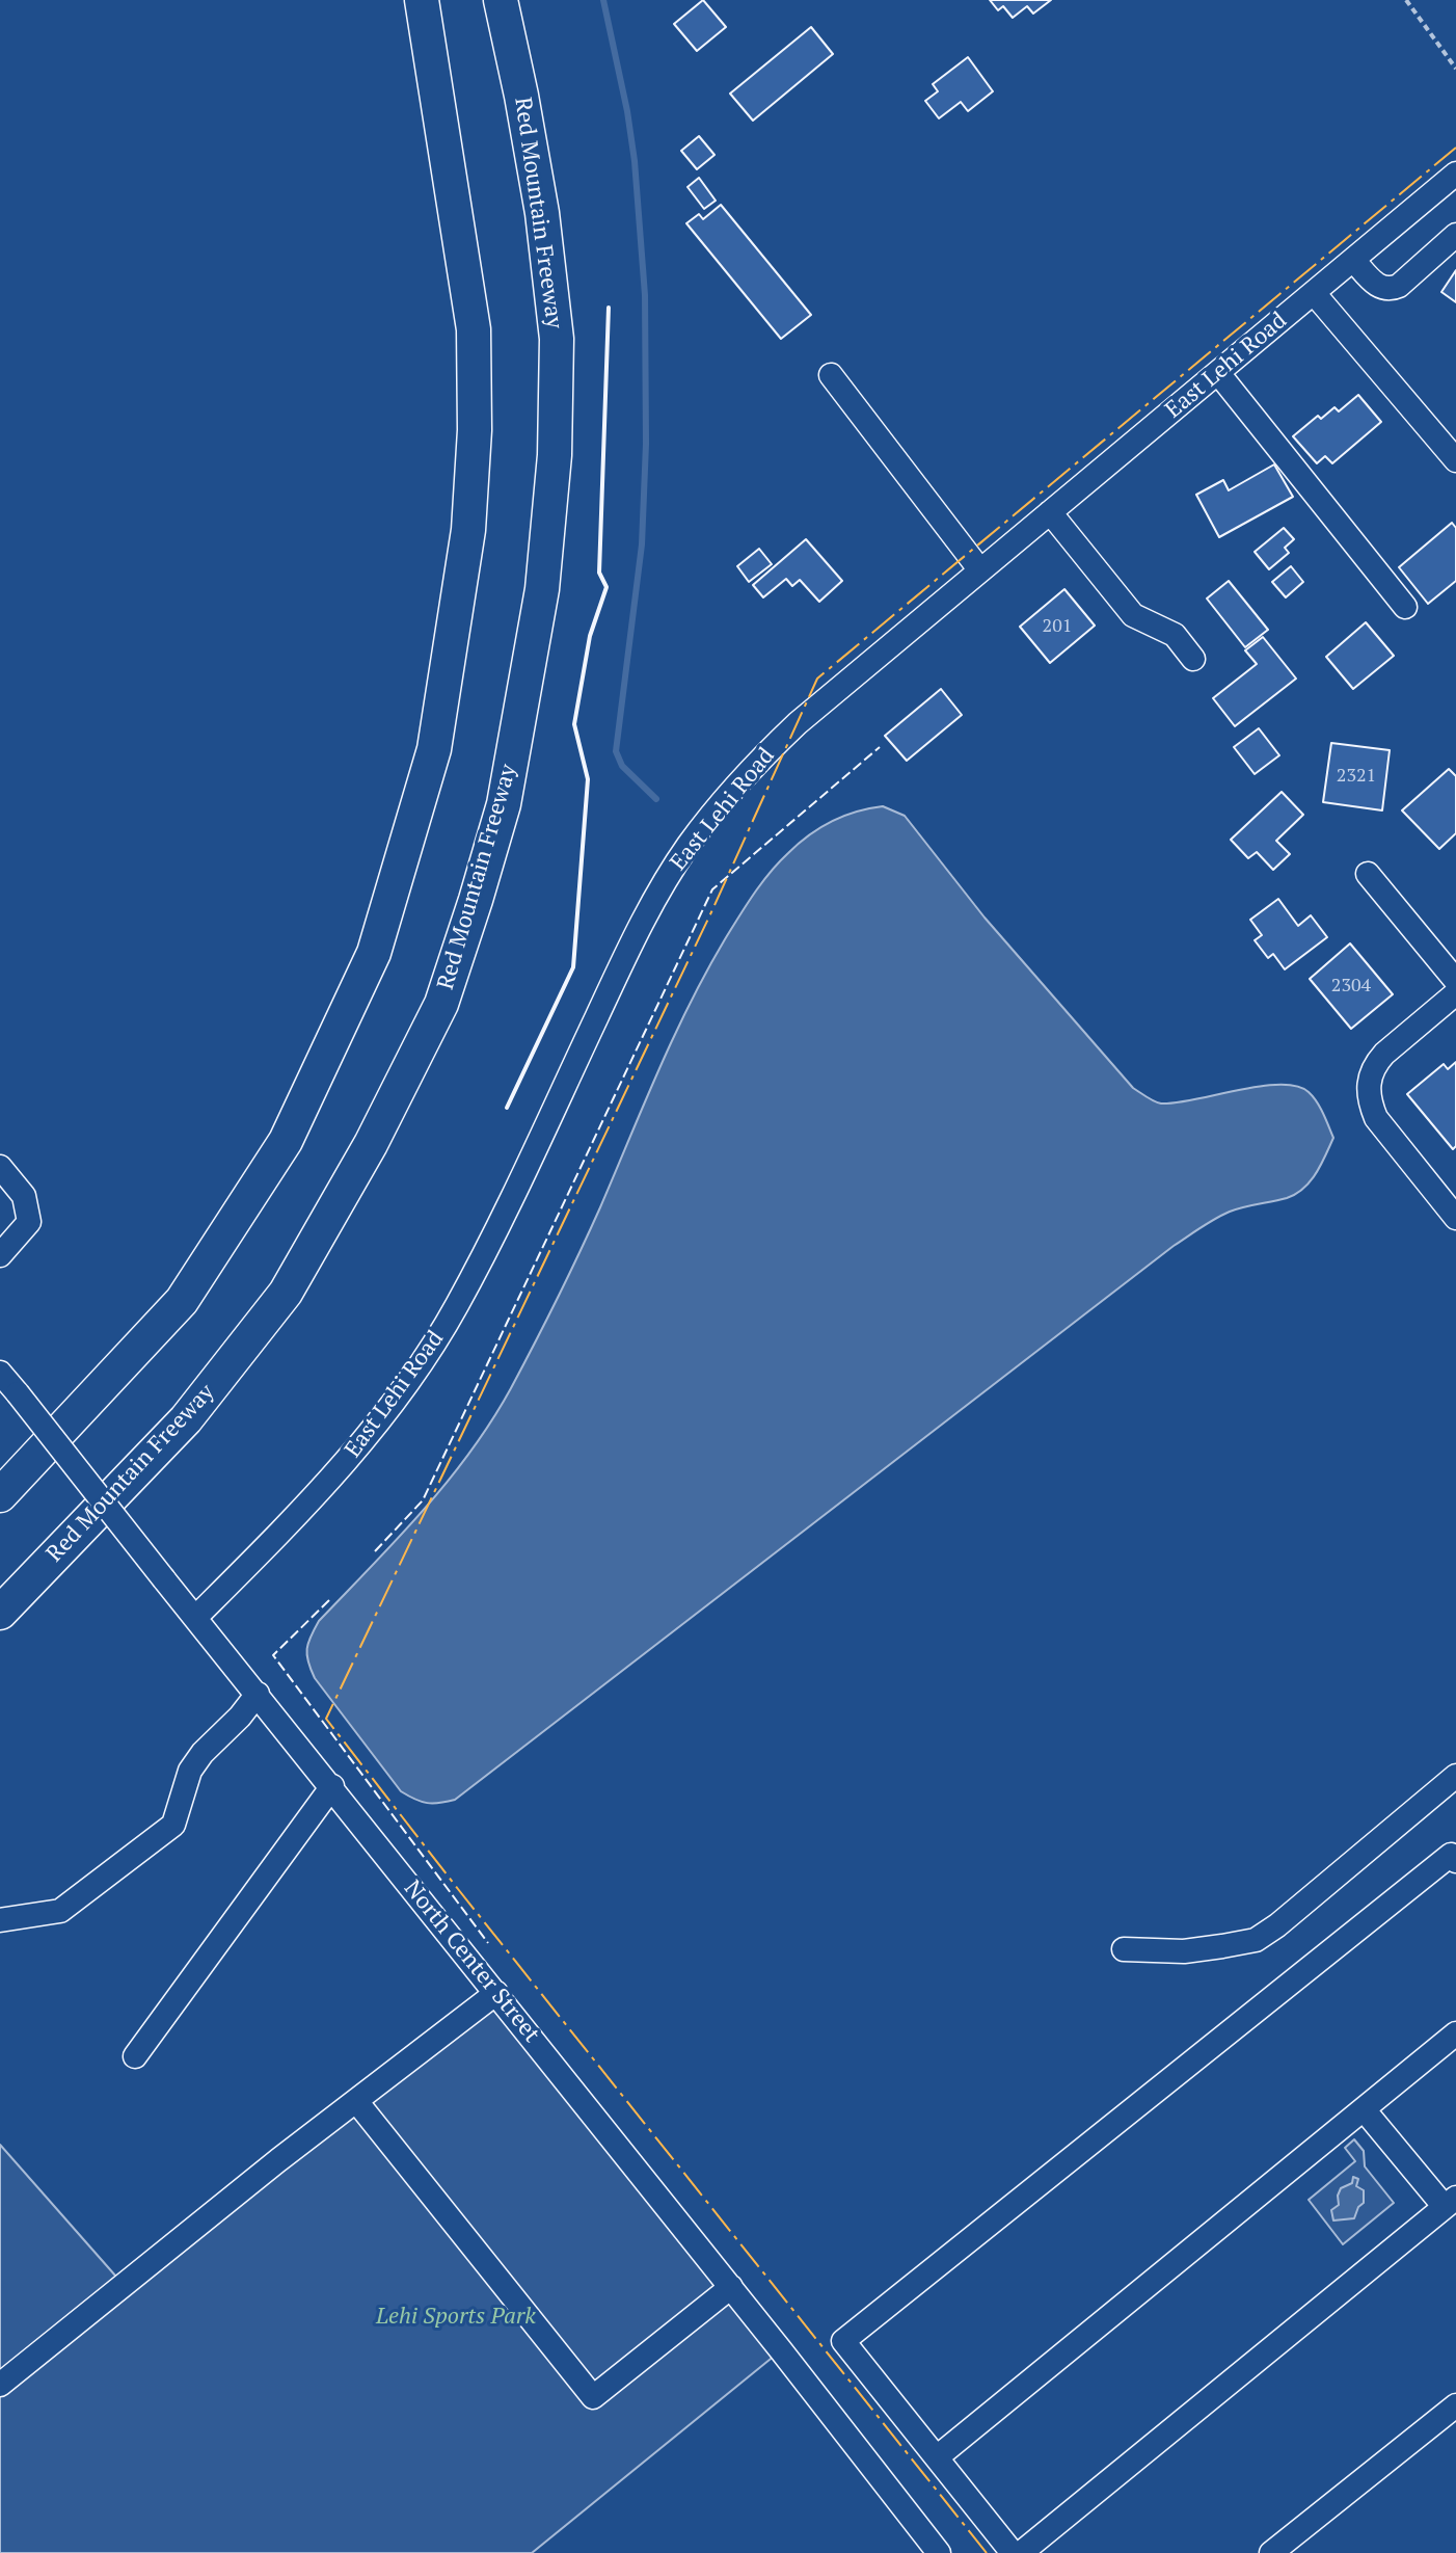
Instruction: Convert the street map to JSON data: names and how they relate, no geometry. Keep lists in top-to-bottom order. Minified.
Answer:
{"streets":{"highway":["Red Mountain Freeway"],"street":["East Lehi Road","North Center Street"]},"crossings":[["East Lehi Road","North Center Street"]],"parks":["Lehi Sports Park"],"house_numbers":["201","2321","2304"]}
